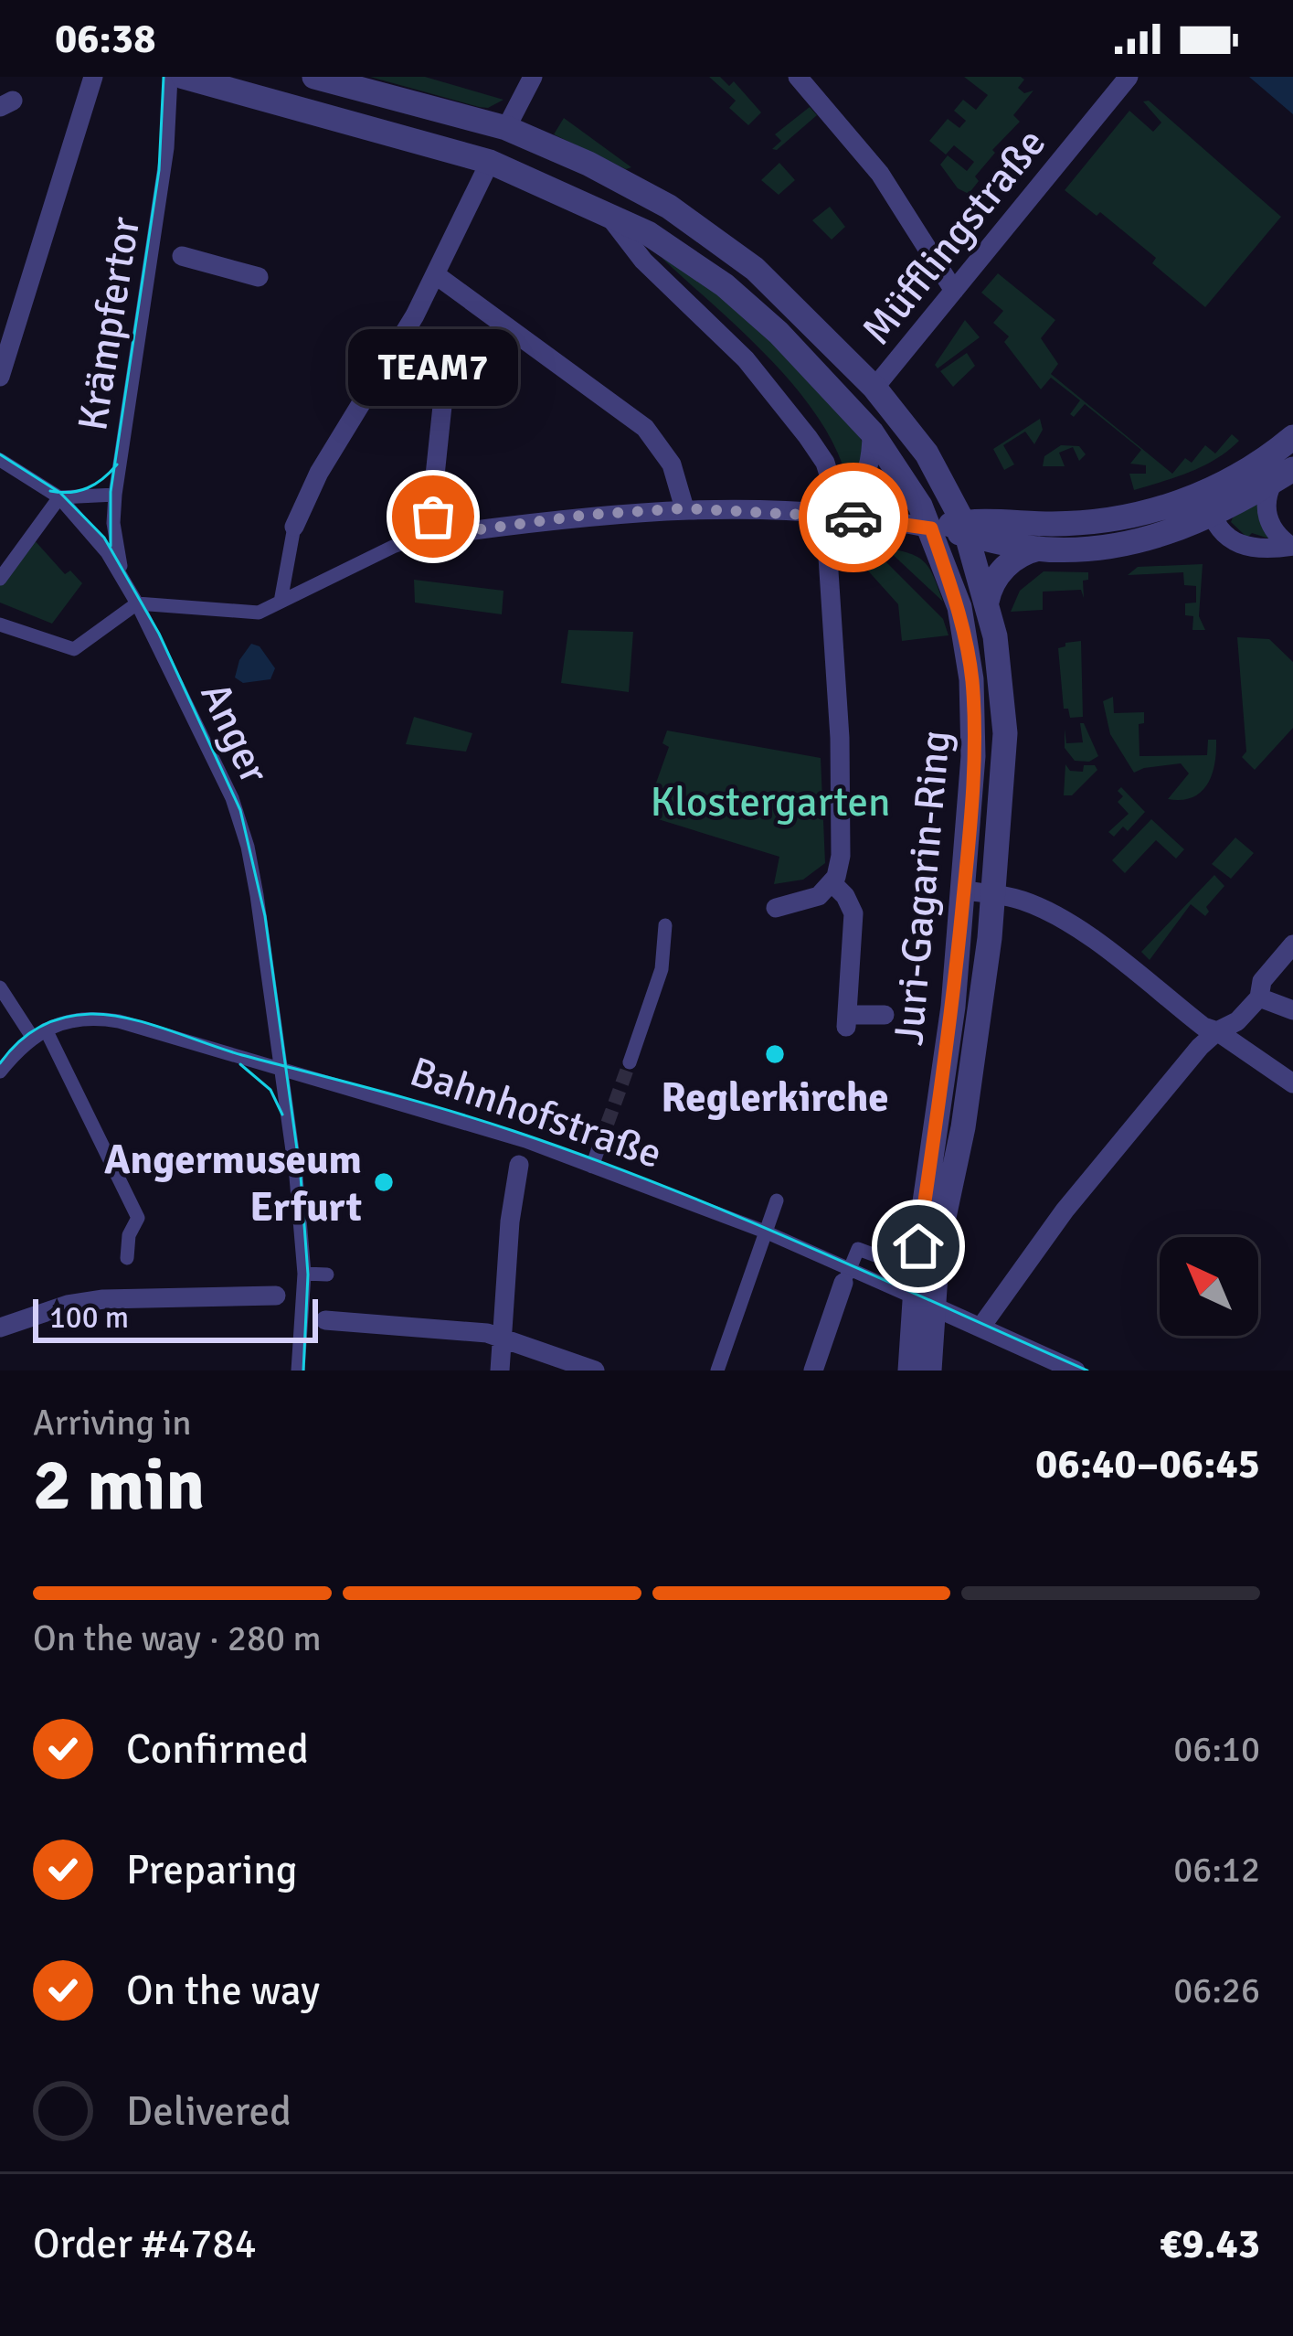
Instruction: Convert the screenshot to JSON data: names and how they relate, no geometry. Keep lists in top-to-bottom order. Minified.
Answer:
{"streets":{"street":["Müfflingstraße","Krämpfertor","Anger","Juri-Gagarin-Ring","Bahnhofstraße"]},"crossings":[["Müfflingstraße","Juri-Gagarin-Ring"],["Krämpfertor","Anger"],["Anger","Bahnhofstraße"],["Juri-Gagarin-Ring","Bahnhofstraße"]],"parks":["Klostergarten"],"places":["TEAM7","Reglerkirche","Angermuseum Erfurt"],"scale_bar":"100 m","north":"top left","page":{"status":"06:38","bubble":"TEAM7","scale":"100 m","heading":["2 min","Arriving in","06:40–06:45"],"panel":["Order #4784","€9.43"],"bar":"On the way · 280 m","list":[["Confirmed","06:10"],["Preparing","06:12"],["On the way","06:26"],"Delivered"]}}
